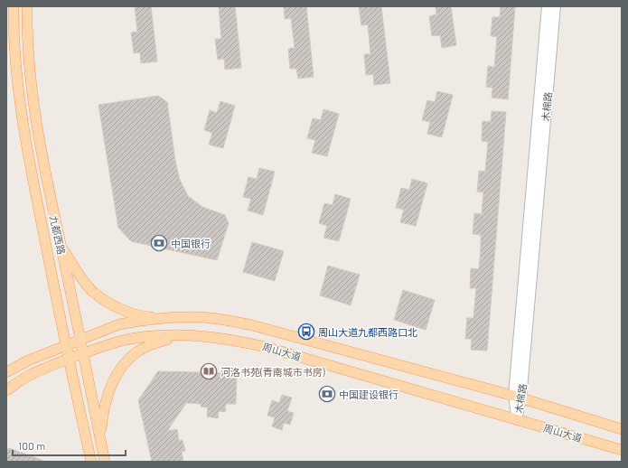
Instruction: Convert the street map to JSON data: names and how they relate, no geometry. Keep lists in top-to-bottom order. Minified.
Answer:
{"streets":{"main road":["木棉路","九都西路","周山大道"]},"crossings":[["木棉路","周山大道"],["九都西路","周山大道"]],"places":{"bank":["中国银行","中国建设银行"],"bus stop":["周山大道九都西路口北"],"library":["河洛书苑(青南城市书房)"]},"scale_bar":"100 m"}
